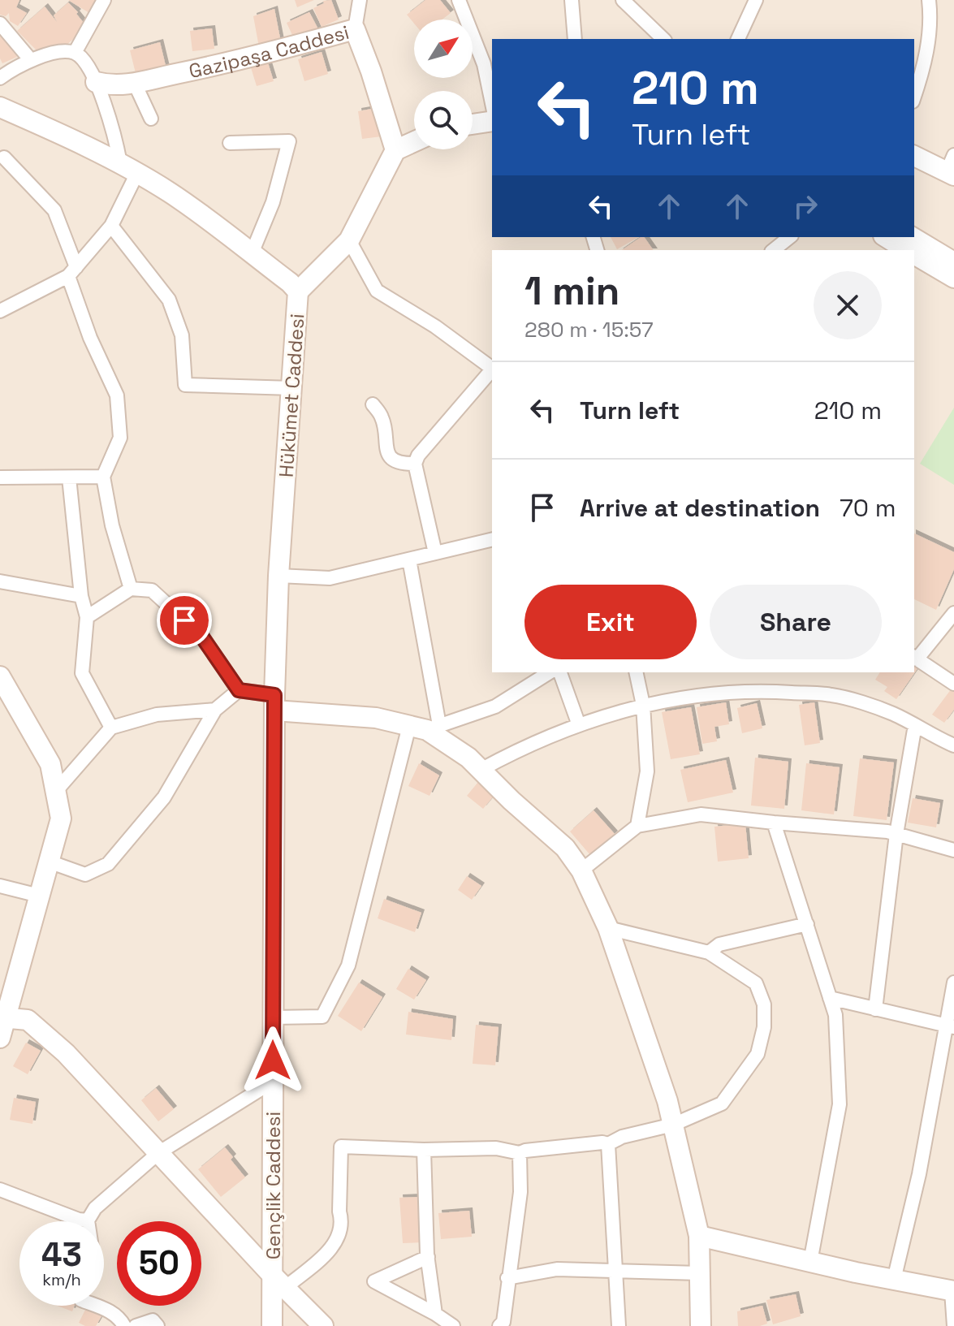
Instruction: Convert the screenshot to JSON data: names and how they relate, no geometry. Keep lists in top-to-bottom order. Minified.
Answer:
{"streets":{"street":["Gazipaşa Caddesi","Hükümet Caddesi","Gençlik Caddesi"]},"crossings":[["Hükümet Caddesi","Gençlik Caddesi"]],"north":"top right","page":{"turn":["210 m","Turn left"],"heading":["1 min","280 m · 15:57"],"list":[{"name":"Turn left","value":"210 m"},{"name":"Arrive at destination","value":"70 m"}],"buttons":["Exit","Share"],"speed":"43 km/h","limit":"50"}}
